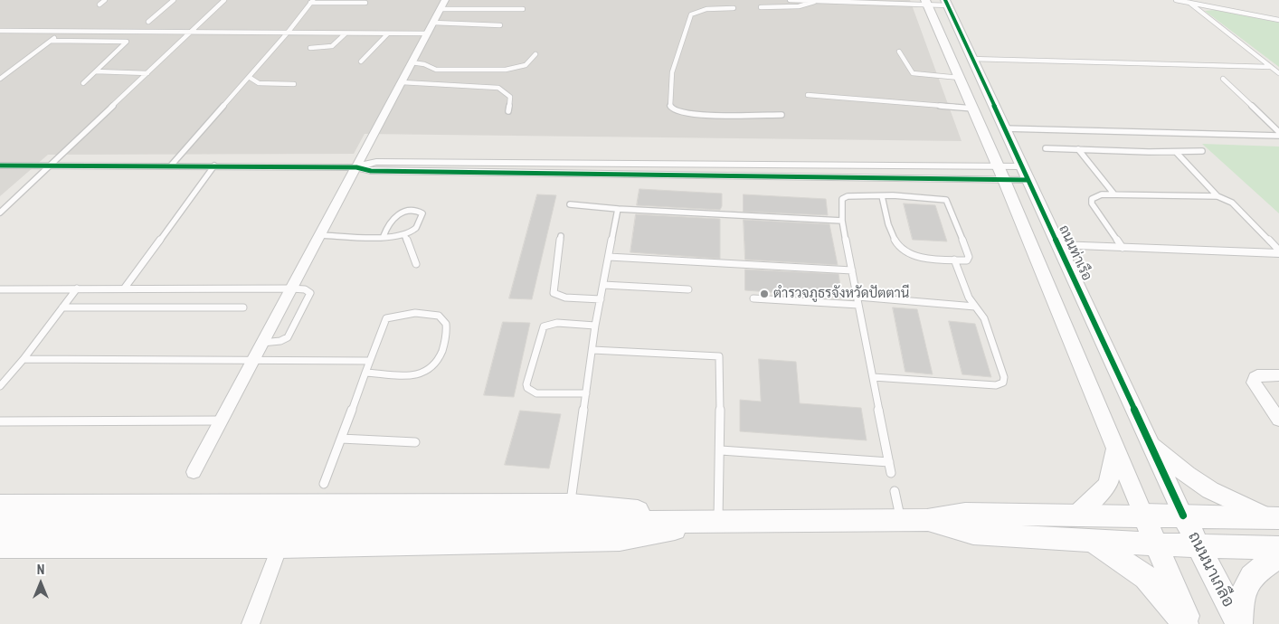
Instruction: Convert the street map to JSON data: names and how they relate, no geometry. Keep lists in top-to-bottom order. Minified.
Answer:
{"streets":{"main road":["ถนนนาเกลือ"],"street":["ถนนท่าเรือ"]},"crossings":[["ถนนท่าเรือ","ถนนนาเกลือ"]],"places":["ตำรวจภูธรจังหวัดปัตตานี"],"north":"top"}
